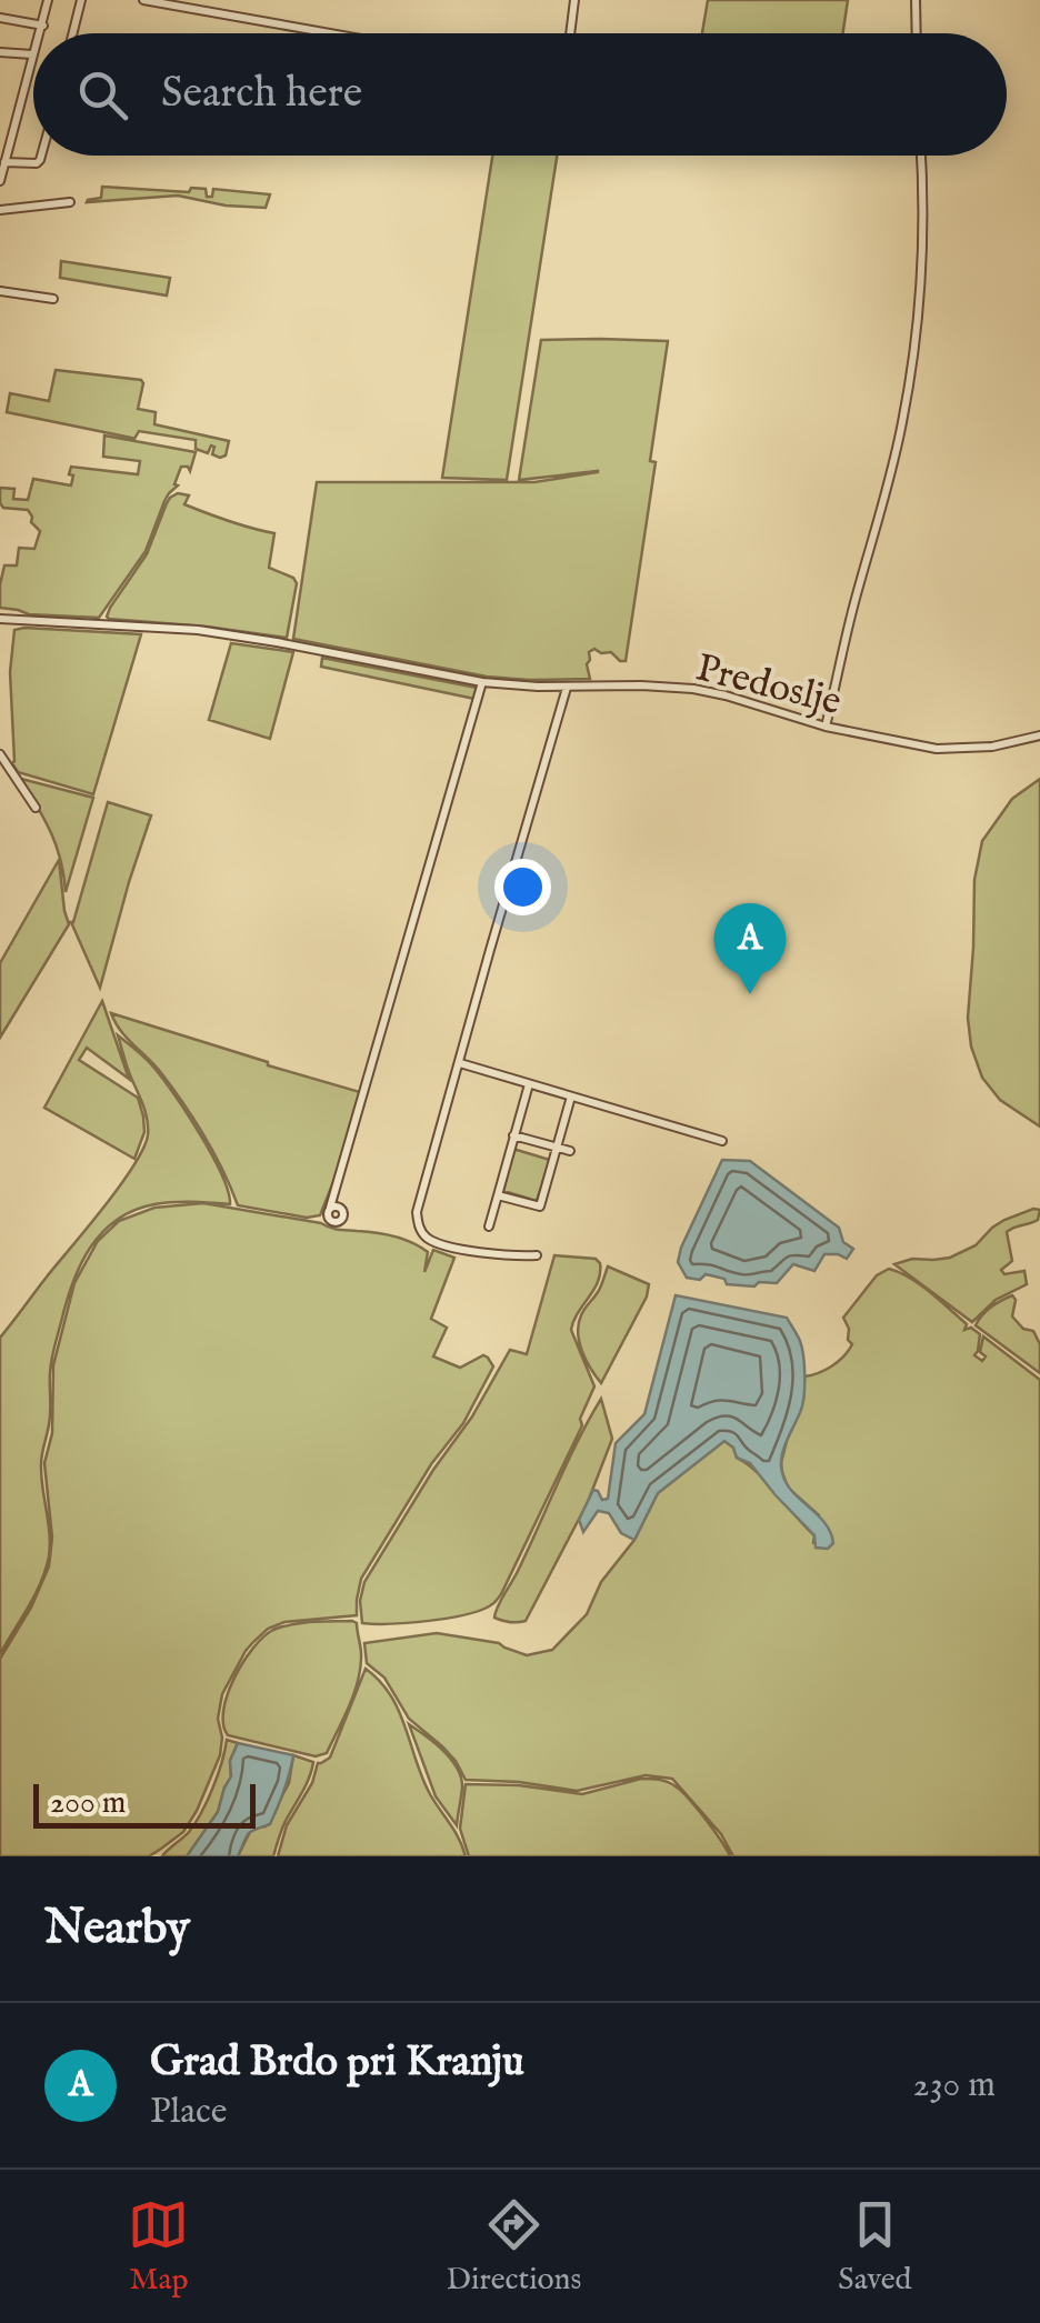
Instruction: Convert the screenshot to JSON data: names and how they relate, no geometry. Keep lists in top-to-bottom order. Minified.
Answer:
{"streets":{"street":["Predoslje"]},"scale_bar":"200 m","page":{"search":"Search here","pins":"A","scale":"200 m","heading":"Nearby","list":[{"mark":"A","name":"Grad Brdo pri Kranju","note":"Place","value":"230 m"}],"nav":["Map","Directions","Saved"]}}
